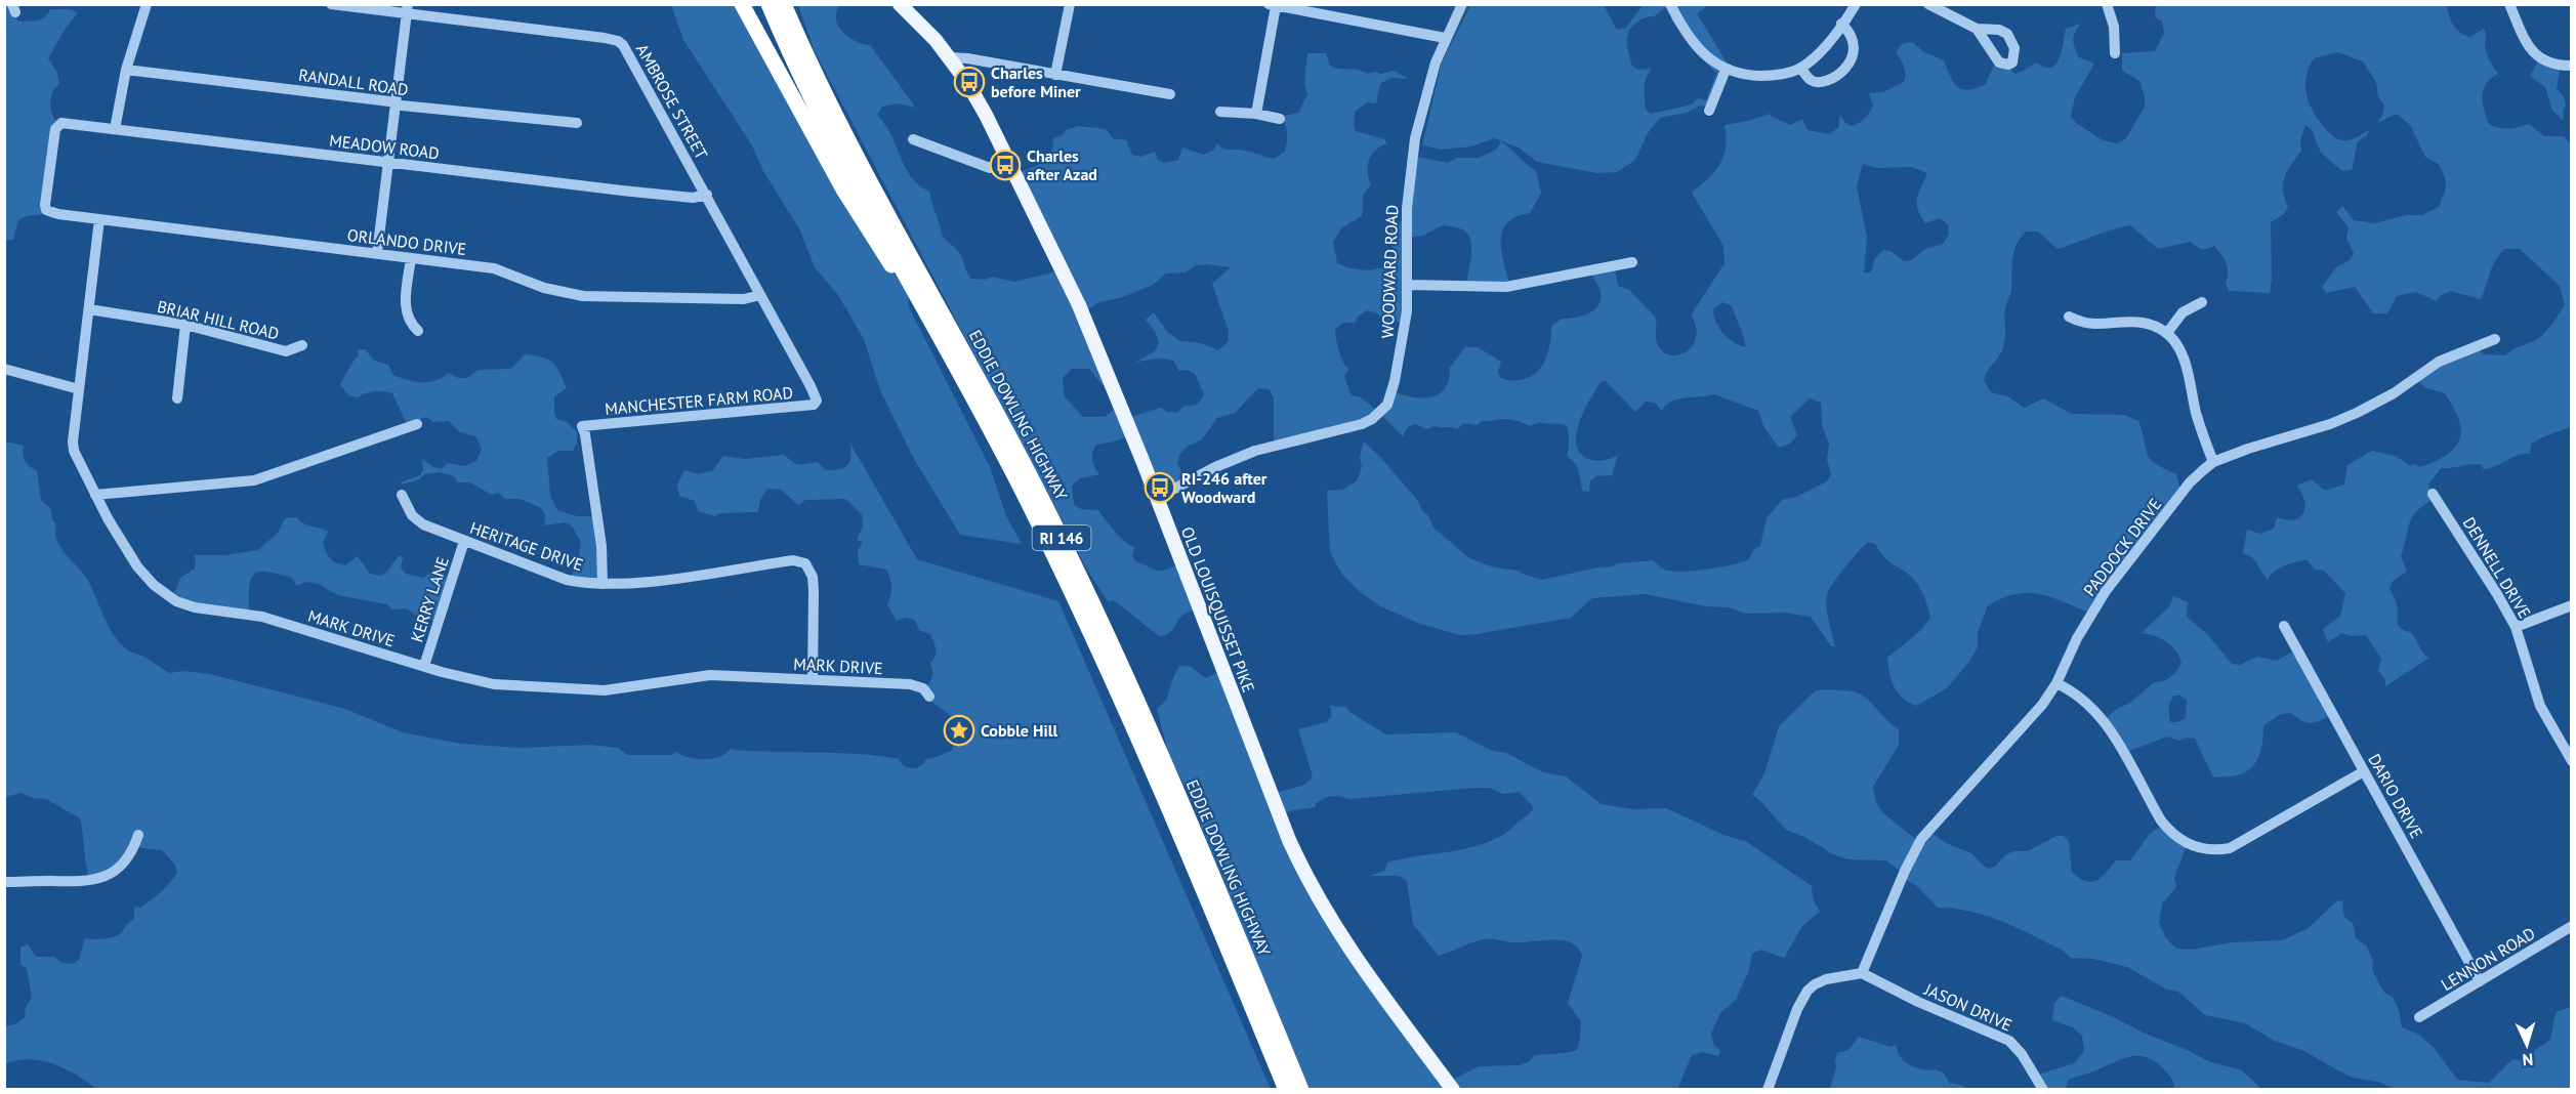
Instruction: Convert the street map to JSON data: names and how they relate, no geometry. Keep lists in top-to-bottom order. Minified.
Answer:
{"streets":{"highway":["EDDIE DOWLING HIGHWAY","RI 146"],"main road":["OLD LOUISQUISSET PIKE"],"street":["RANDALL ROAD","AMBROSE STREET","MEADOW ROAD","ORLANDO DRIVE","WOODWARD ROAD","BRIAR HILL ROAD","MANCHESTER FARM ROAD","HERITAGE DRIVE","PADDOCK DRIVE","DENNELL DRIVE","KERRY LANE","MARK DRIVE","DARIO DRIVE","LENNON ROAD","JASON DRIVE"]},"crossings":[["AMBROSE STREET","MEADOW ROAD"],["AMBROSE STREET","ORLANDO DRIVE"],["AMBROSE STREET","MANCHESTER FARM ROAD"],["MEADOW ROAD","ORLANDO DRIVE"],["ORLANDO DRIVE","MARK DRIVE"],["WOODWARD ROAD","OLD LOUISQUISSET PIKE"],["BRIAR HILL ROAD","MARK DRIVE"],["MANCHESTER FARM ROAD","HERITAGE DRIVE"],["HERITAGE DRIVE","KERRY LANE"],["HERITAGE DRIVE","MARK DRIVE"],["PADDOCK DRIVE","JASON DRIVE"],["KERRY LANE","MARK DRIVE"],["DARIO DRIVE","LENNON ROAD"]],"places":{"bus stop":["Charles before Miner","Charles after Azad","RI-246 after Woodward"],"place":["Cobble Hill"]},"north":"bottom"}
